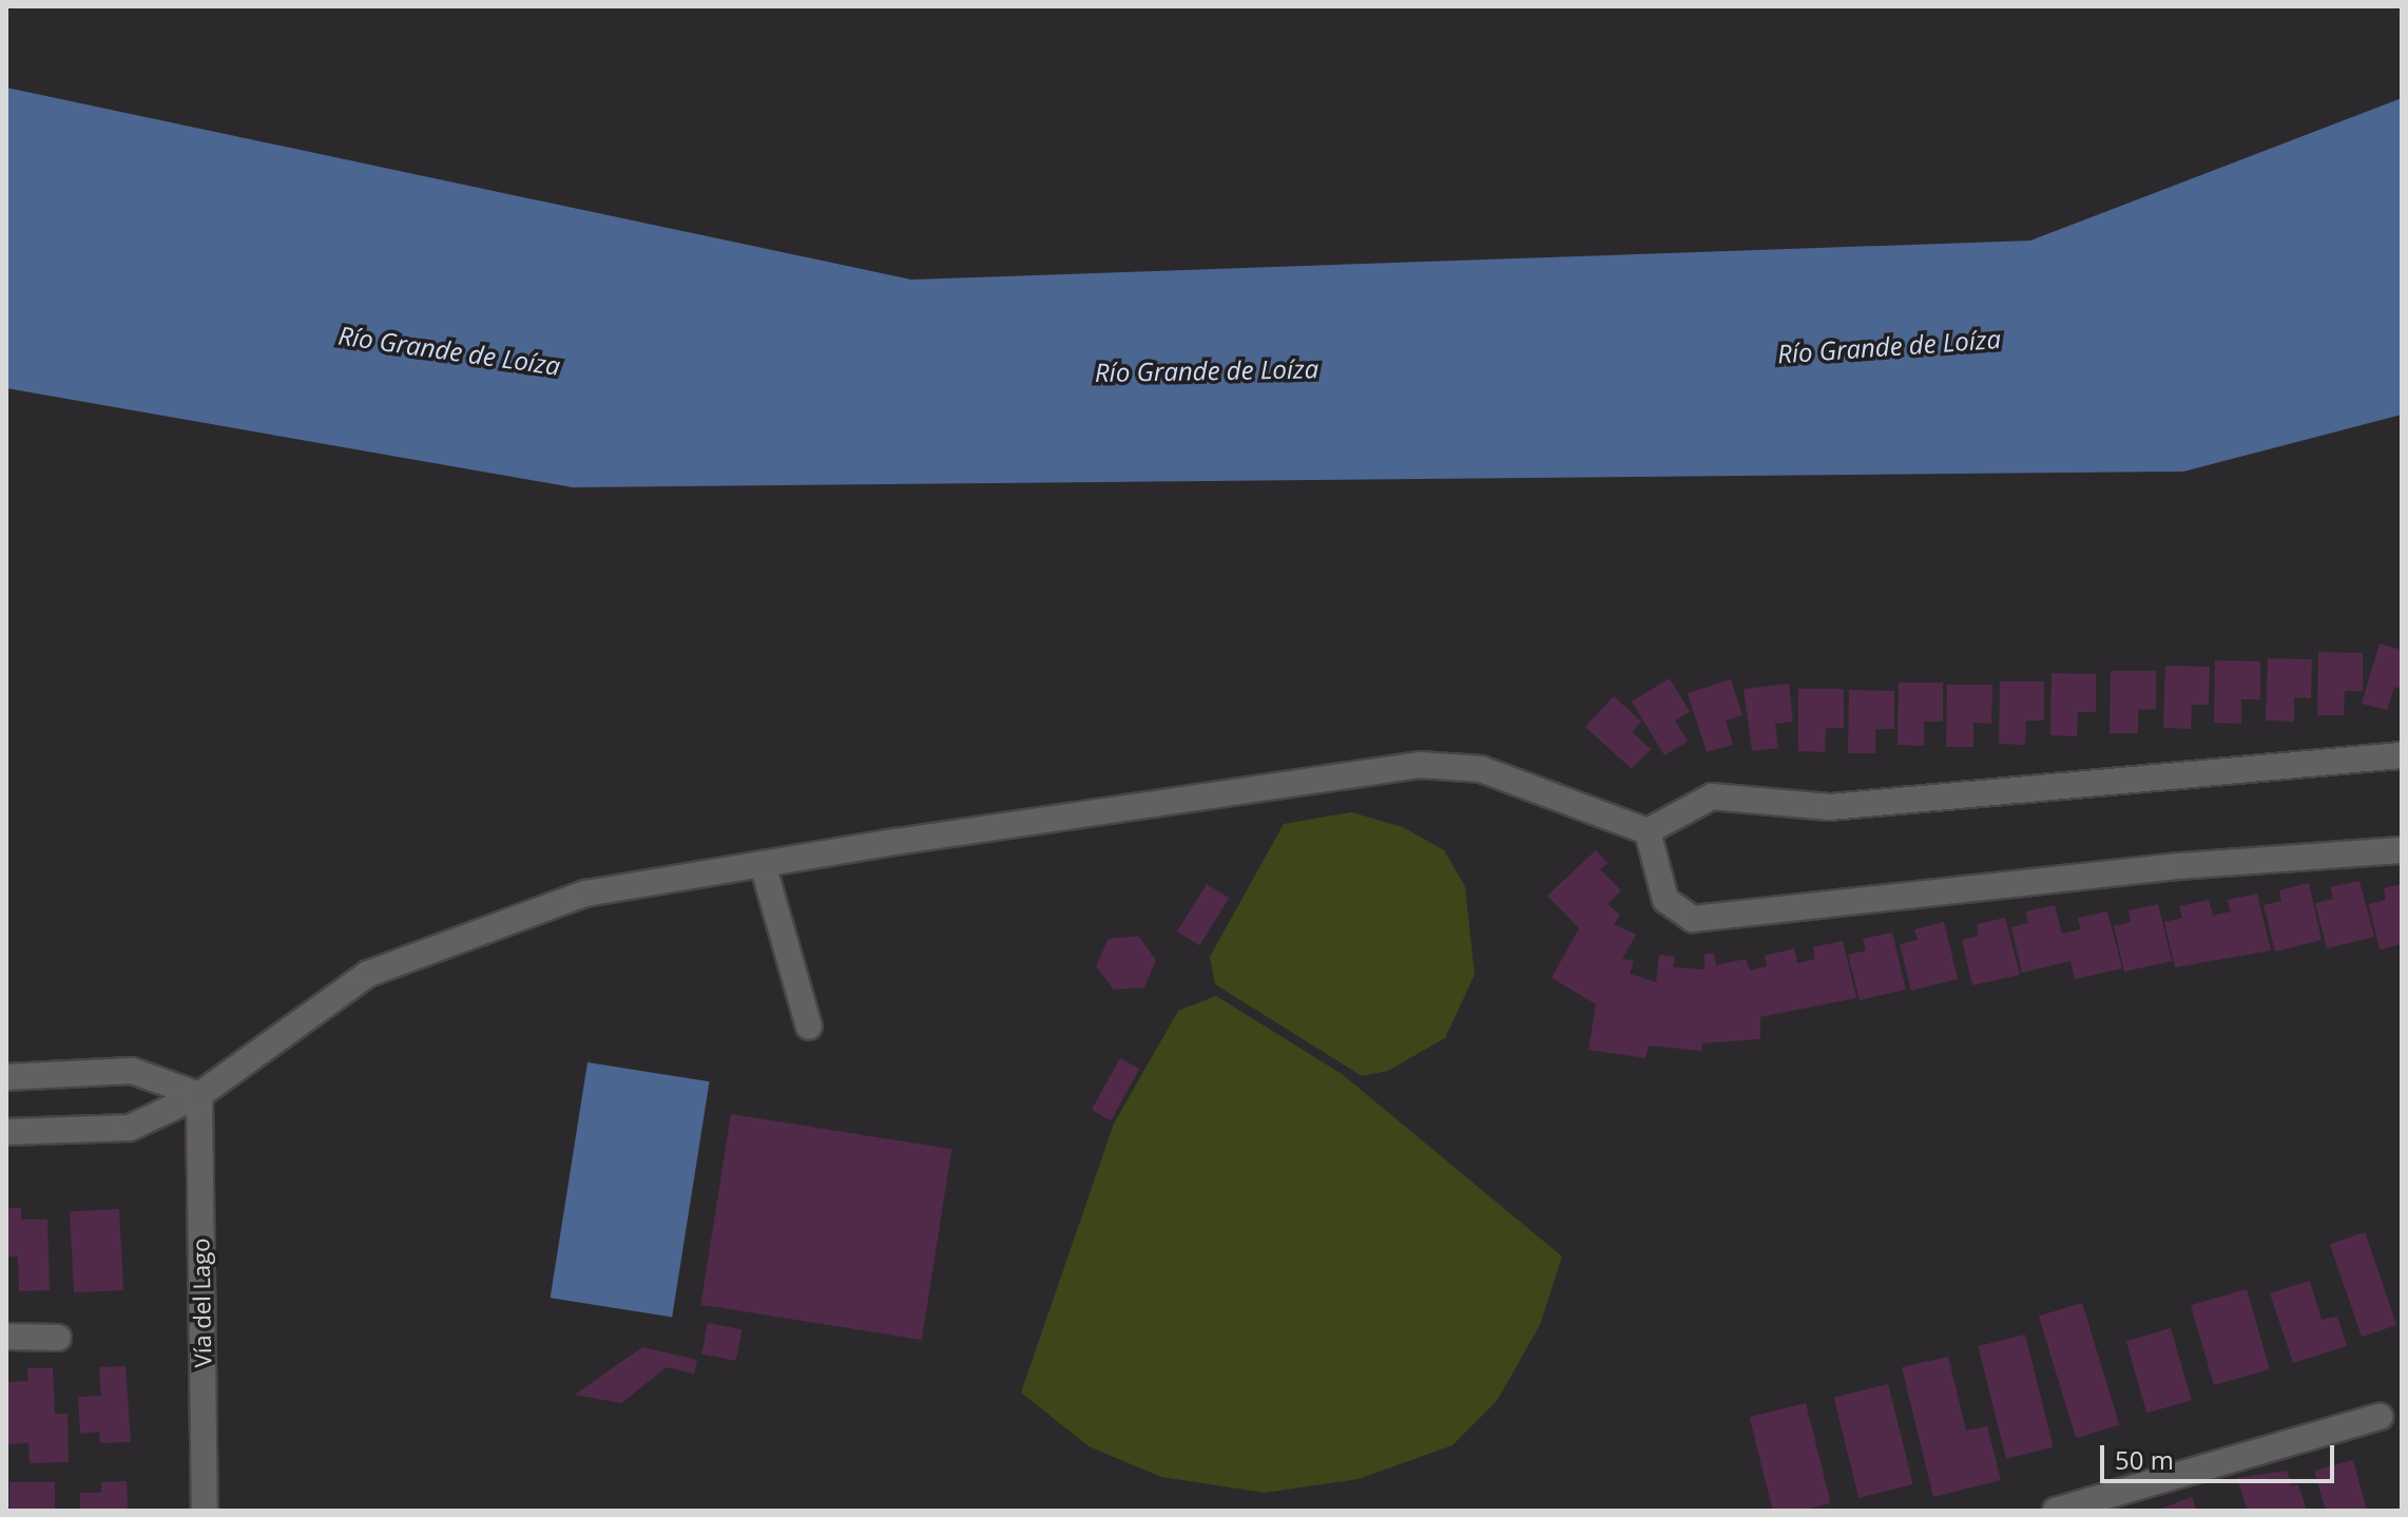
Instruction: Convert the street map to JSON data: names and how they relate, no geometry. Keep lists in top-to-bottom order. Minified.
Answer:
{"streets":{"street":["Vía del Lago"]},"water":["Río Grande de Loíza"],"scale_bar":"50 m"}
